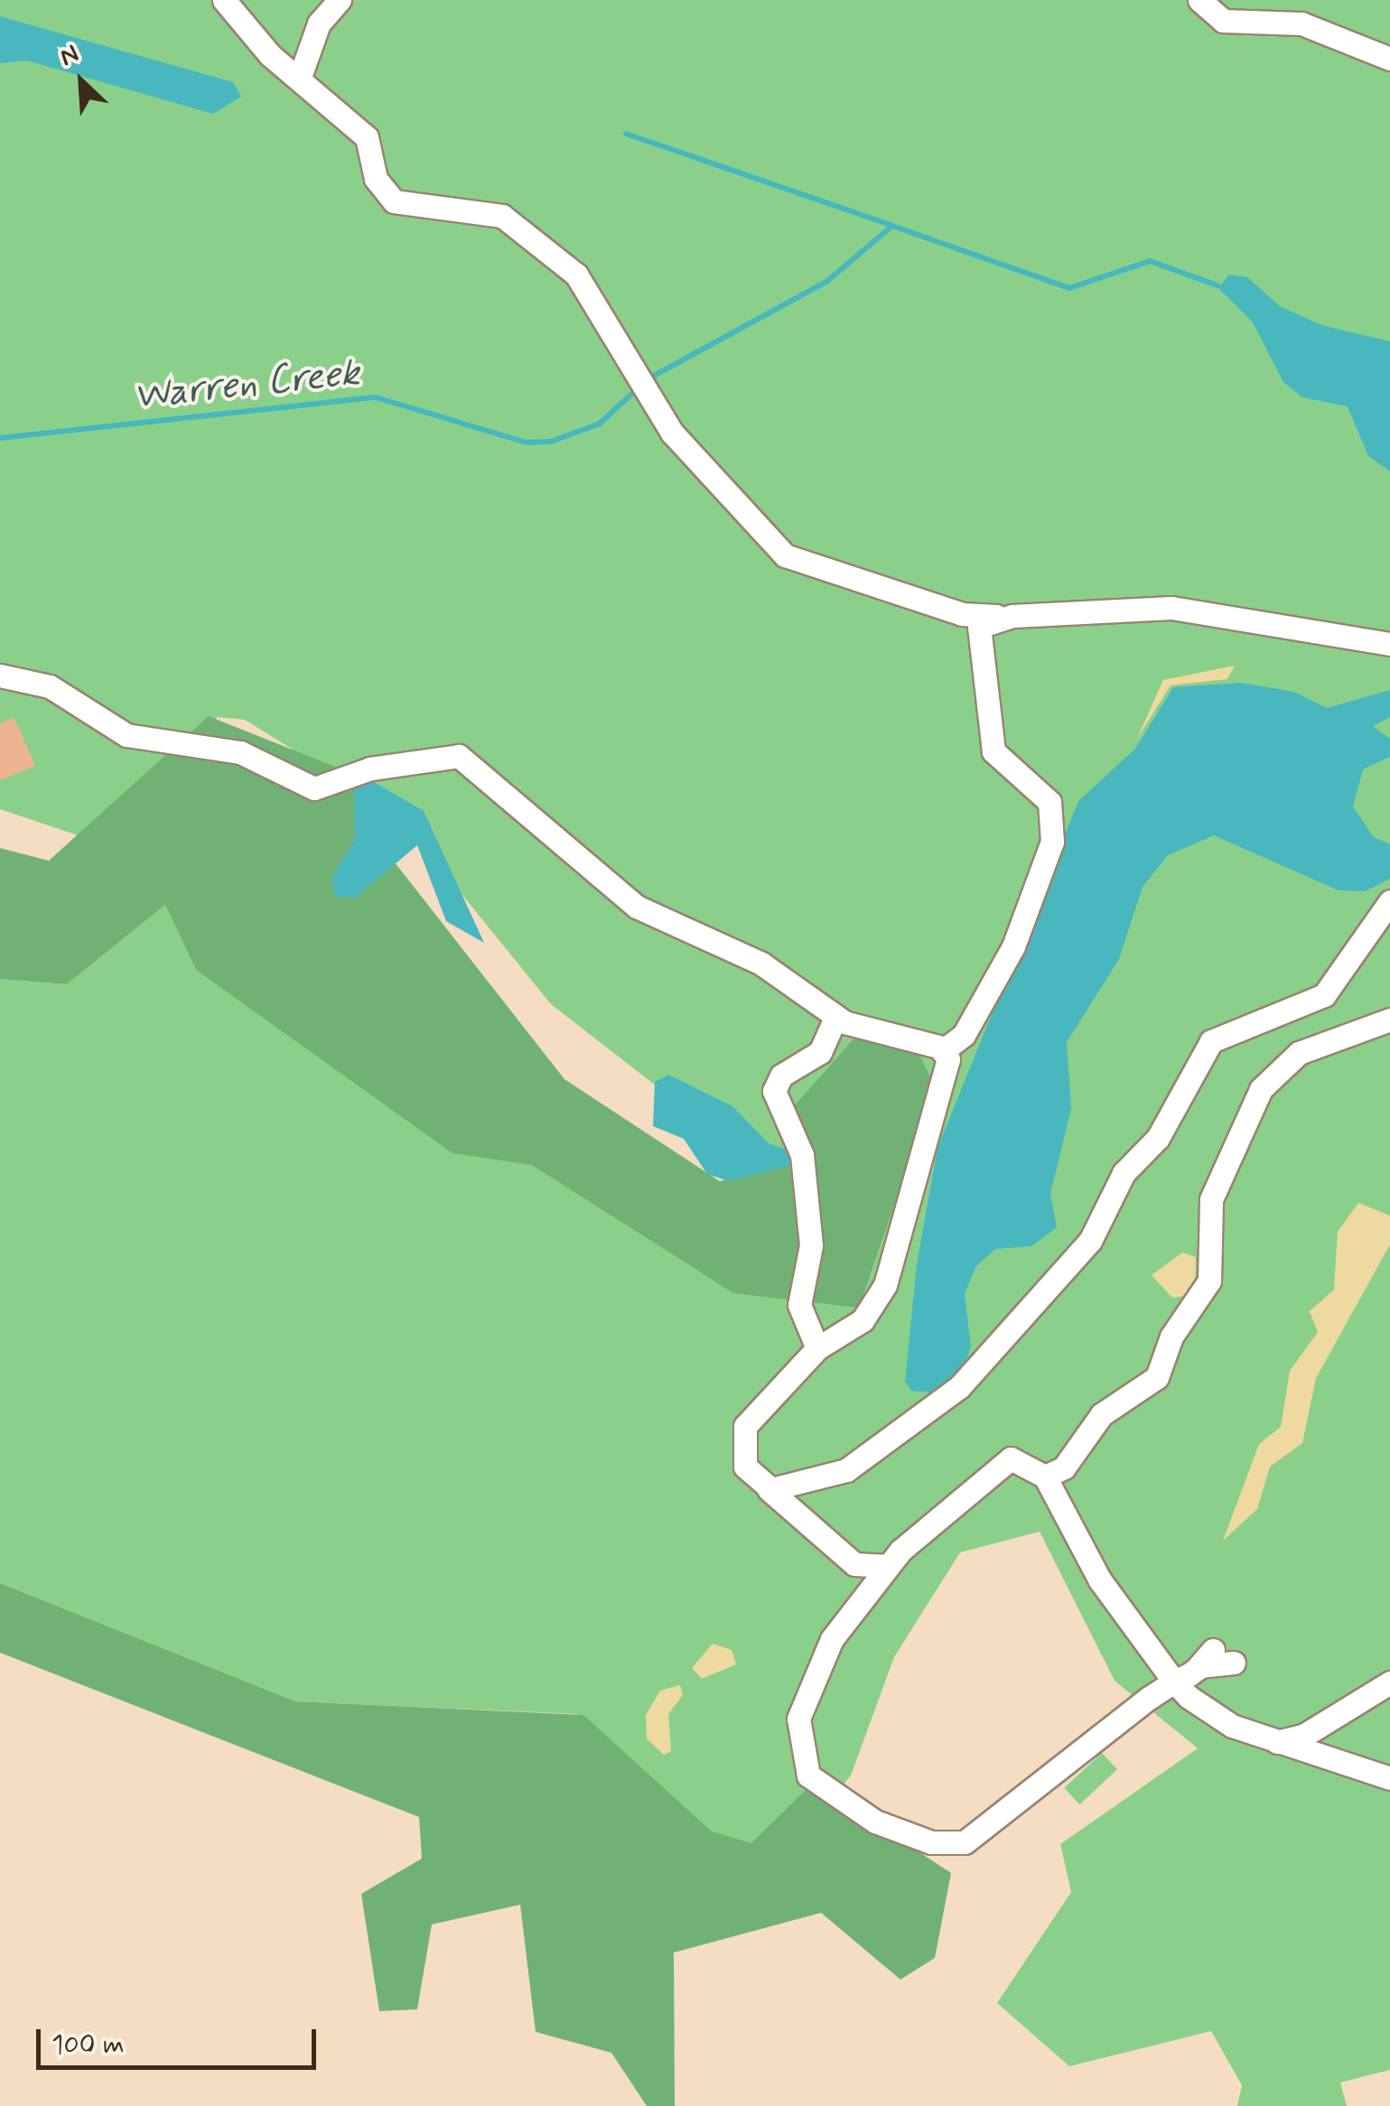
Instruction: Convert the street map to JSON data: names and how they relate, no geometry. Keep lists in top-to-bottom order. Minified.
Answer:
{"water":["Warren Creek"],"scale_bar":"100 m","north":"top left"}
